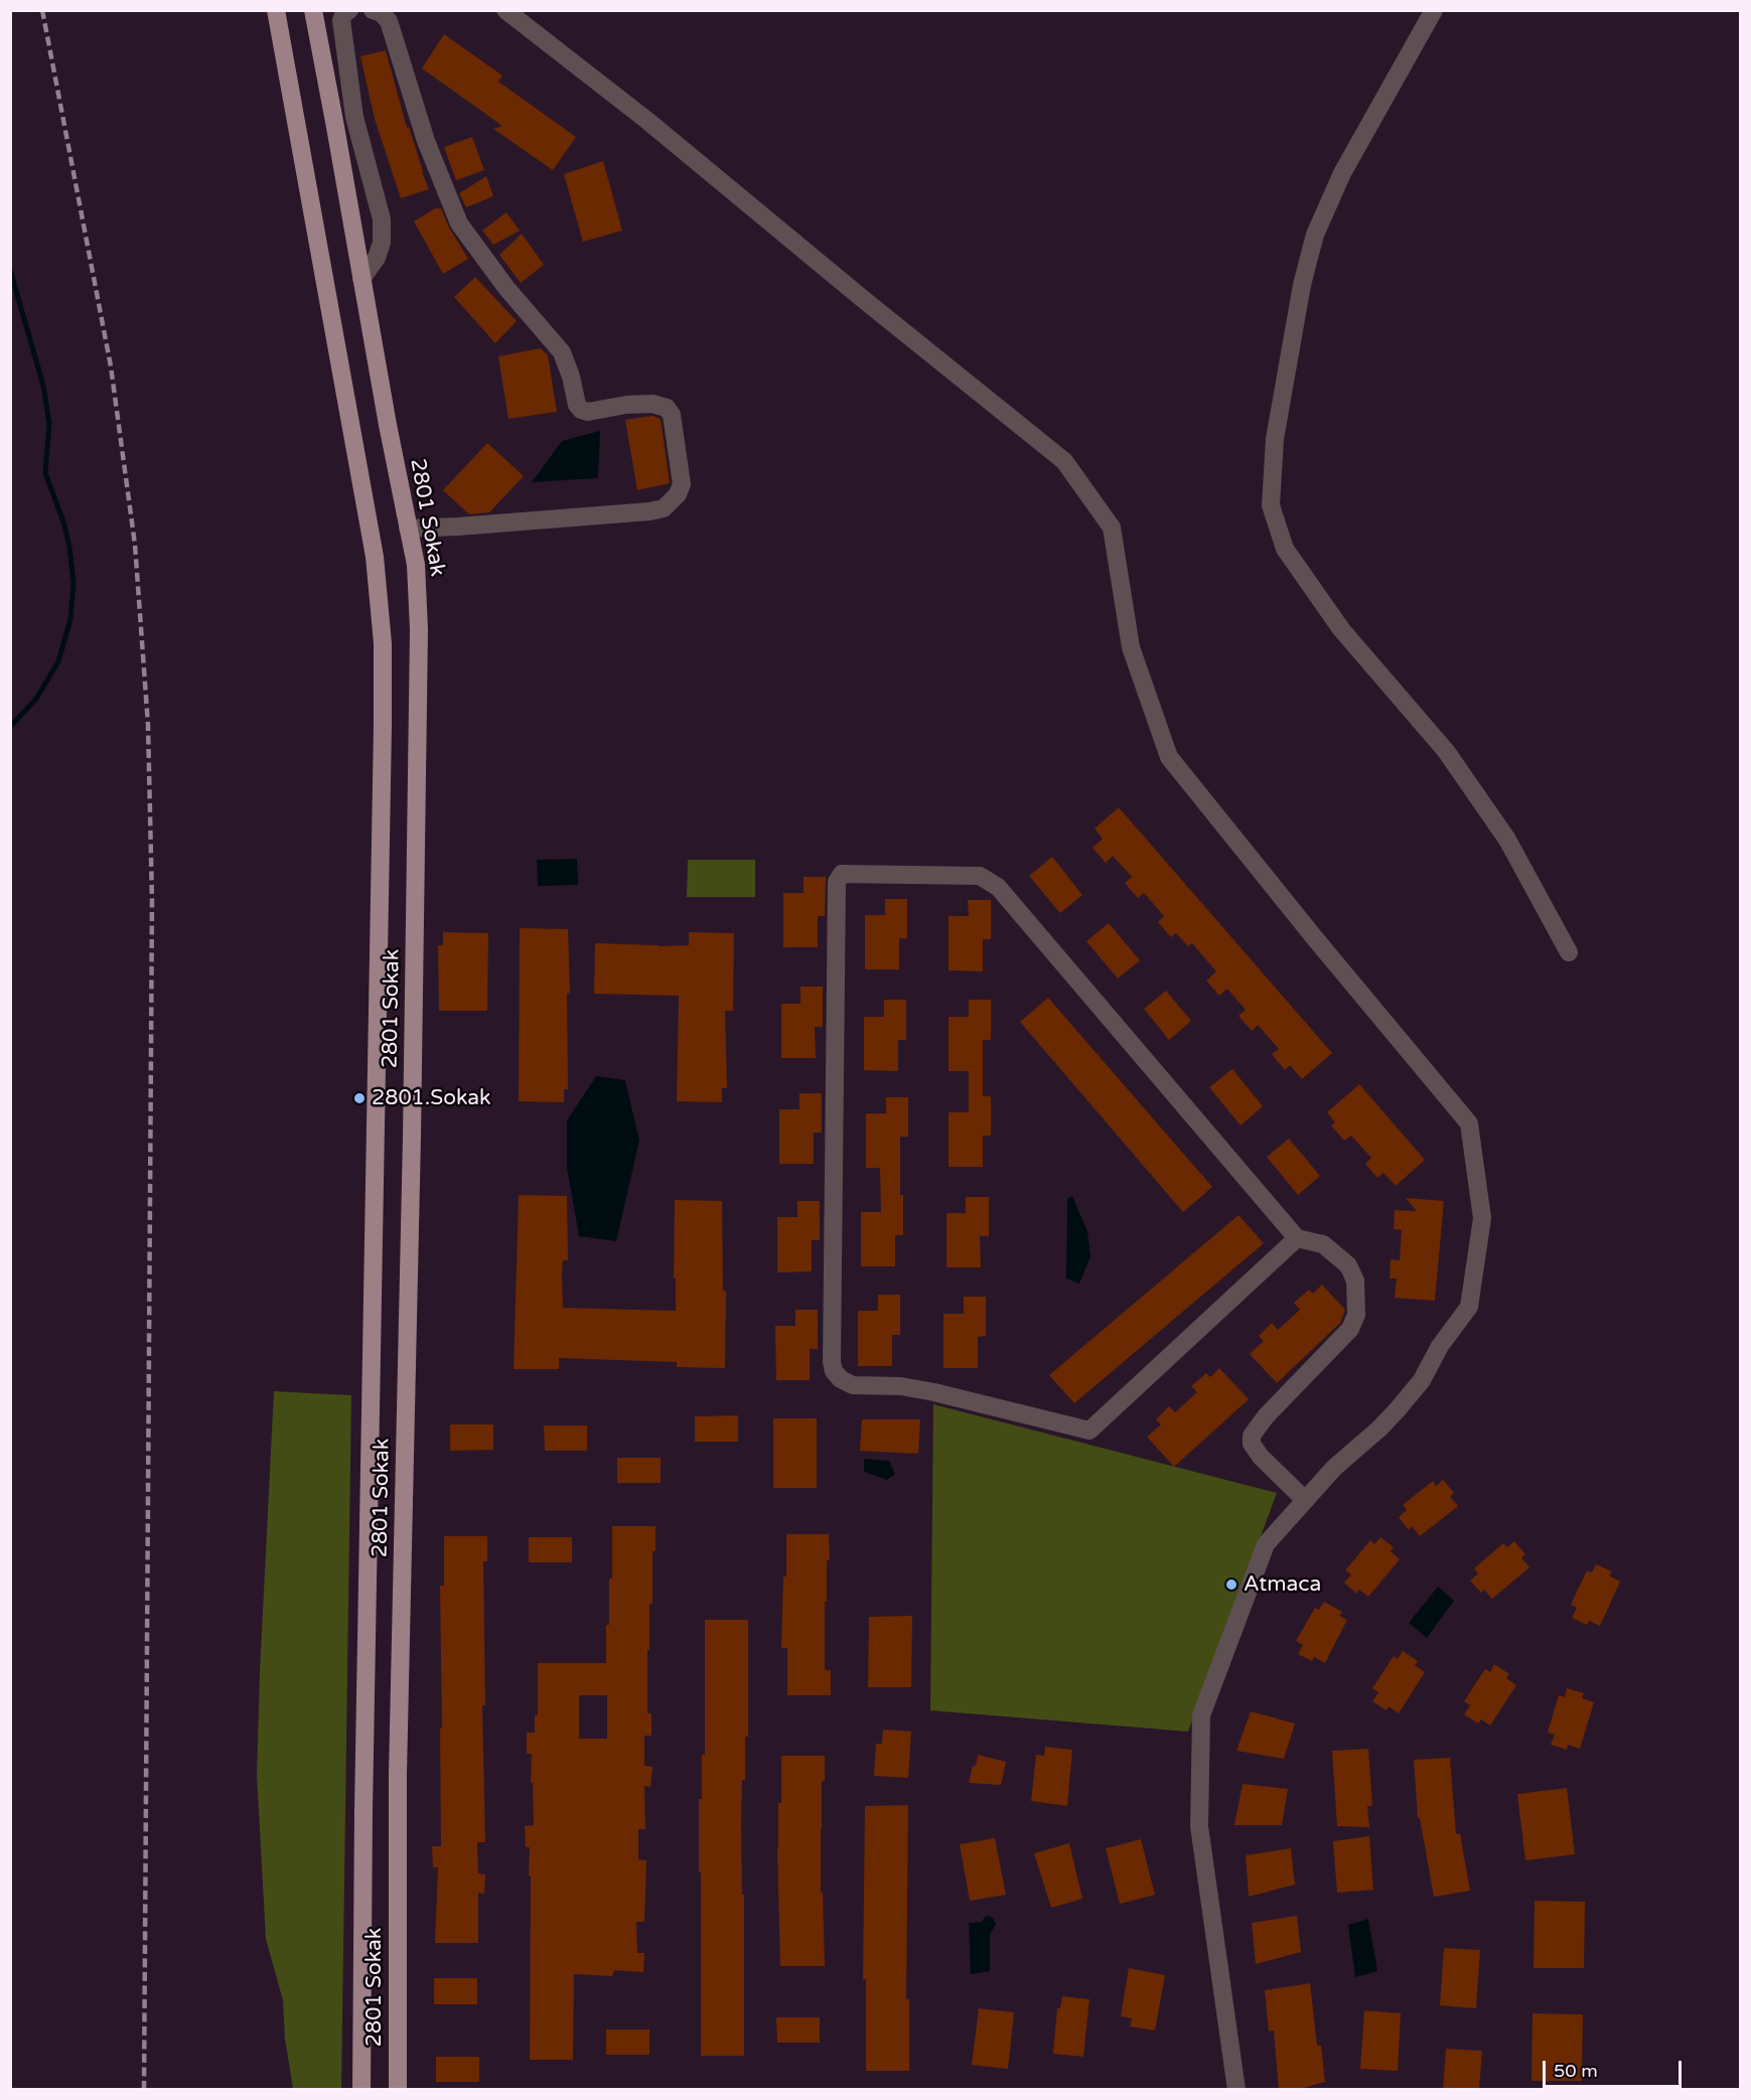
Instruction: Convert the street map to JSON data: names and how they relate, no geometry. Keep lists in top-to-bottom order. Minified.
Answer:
{"streets":{"main road":["2801 Sokak"]},"places":["2801.Sokak","Atmaca"],"scale_bar":"50 m"}
